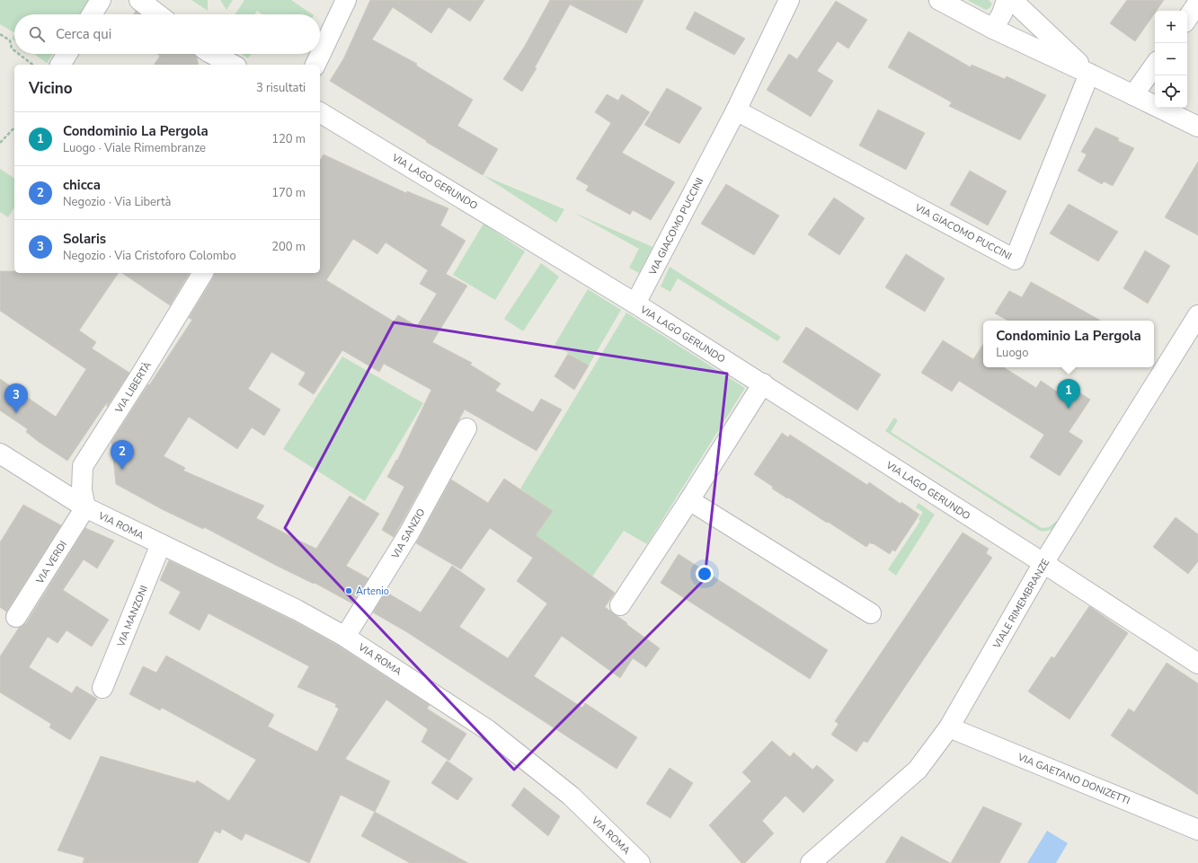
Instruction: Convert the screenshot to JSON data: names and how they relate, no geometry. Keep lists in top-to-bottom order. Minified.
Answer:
{"streets":{"street":["VIA LAGO GERUNDO","VIA GIACOMO PUCCINI","VIA LIBERTÀ","VIA ROMA","VIA SANZIO","VIA VERDI","VIALE RIMEMBRANZE","VIA MANZONI","VIA GAETANO DONIZETTI"]},"crossings":[["VIA LAGO GERUNDO","VIA GIACOMO PUCCINI"],["VIA LAGO GERUNDO","VIALE RIMEMBRANZE"],["VIA LIBERTÀ","VIA ROMA"],["VIA LIBERTÀ","VIA VERDI"],["VIA ROMA","VIA SANZIO"],["VIA ROMA","VIA VERDI"],["VIA ROMA","VIA MANZONI"],["VIALE RIMEMBRANZE","VIA GAETANO DONIZETTI"]],"places":["Artenio"],"page":{"map_buttons":["+","−"],"search":"Cerca qui","heading":["Vicino","3 risultati"],"list":[{"mark":"1","name":"Condominio La Pergola","note":"Luogo · Viale Rimembranze","value":"120 m"},{"mark":"2","name":"chicca","note":"Negozio · Via Libertà","value":"170 m"},{"mark":"3","name":"Solaris","note":"Negozio · Via Cristoforo Colombo","value":"200 m"}],"popup":["Condominio La Pergola","Luogo"],"pins":["1","3","2"]}}
